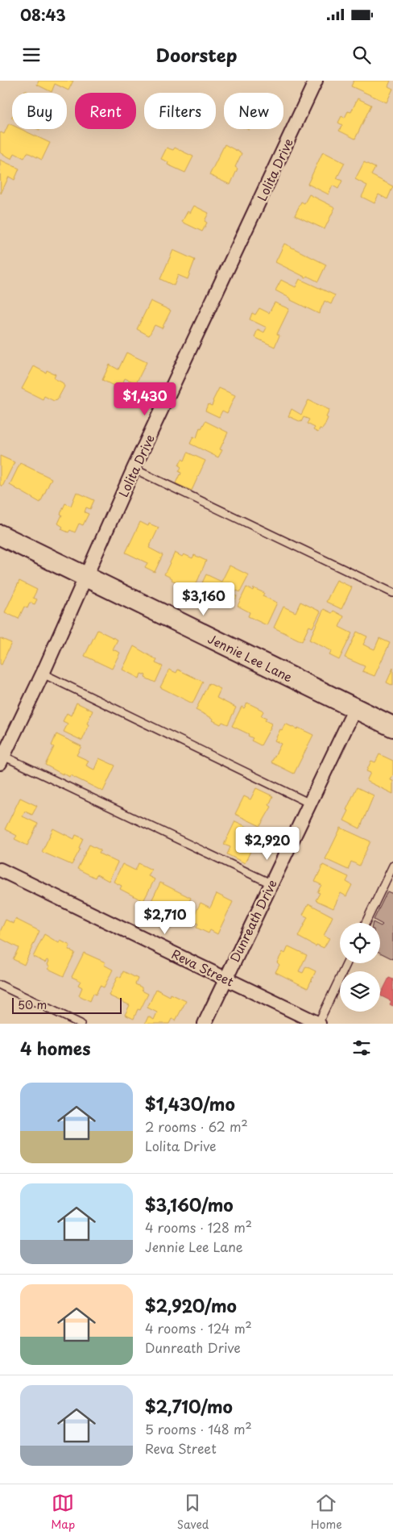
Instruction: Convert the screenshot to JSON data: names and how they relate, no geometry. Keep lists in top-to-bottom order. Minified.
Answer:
{"streets":{"street":["Lolita Drive","Jennie Lee Lane","Dunreath Drive","Reva Street"]},"crossings":[["Lolita Drive","Jennie Lee Lane"],["Jennie Lee Lane","Dunreath Drive"],["Dunreath Drive","Reva Street"]],"scale_bar":"50 m","page":{"status":"08:43","header":"Doorstep","chip":["Buy","Rent","Filters","New"],"price":["$1,430","$3,160","$2,920","$2,710"],"scale":"50 m","heading":"4 homes","list":[{"name":"$1,430/mo","note":"2 rooms · 62 m² · Lolita Drive"},{"name":"$3,160/mo","note":"4 rooms · 128 m² · Jennie Lee Lane"},{"name":"$2,920/mo","note":"4 rooms · 124 m² · Dunreath Drive"},{"name":"$2,710/mo","note":"5 rooms · 148 m² · Reva Street"}],"tabs":["Map","Saved","Home"]}}
